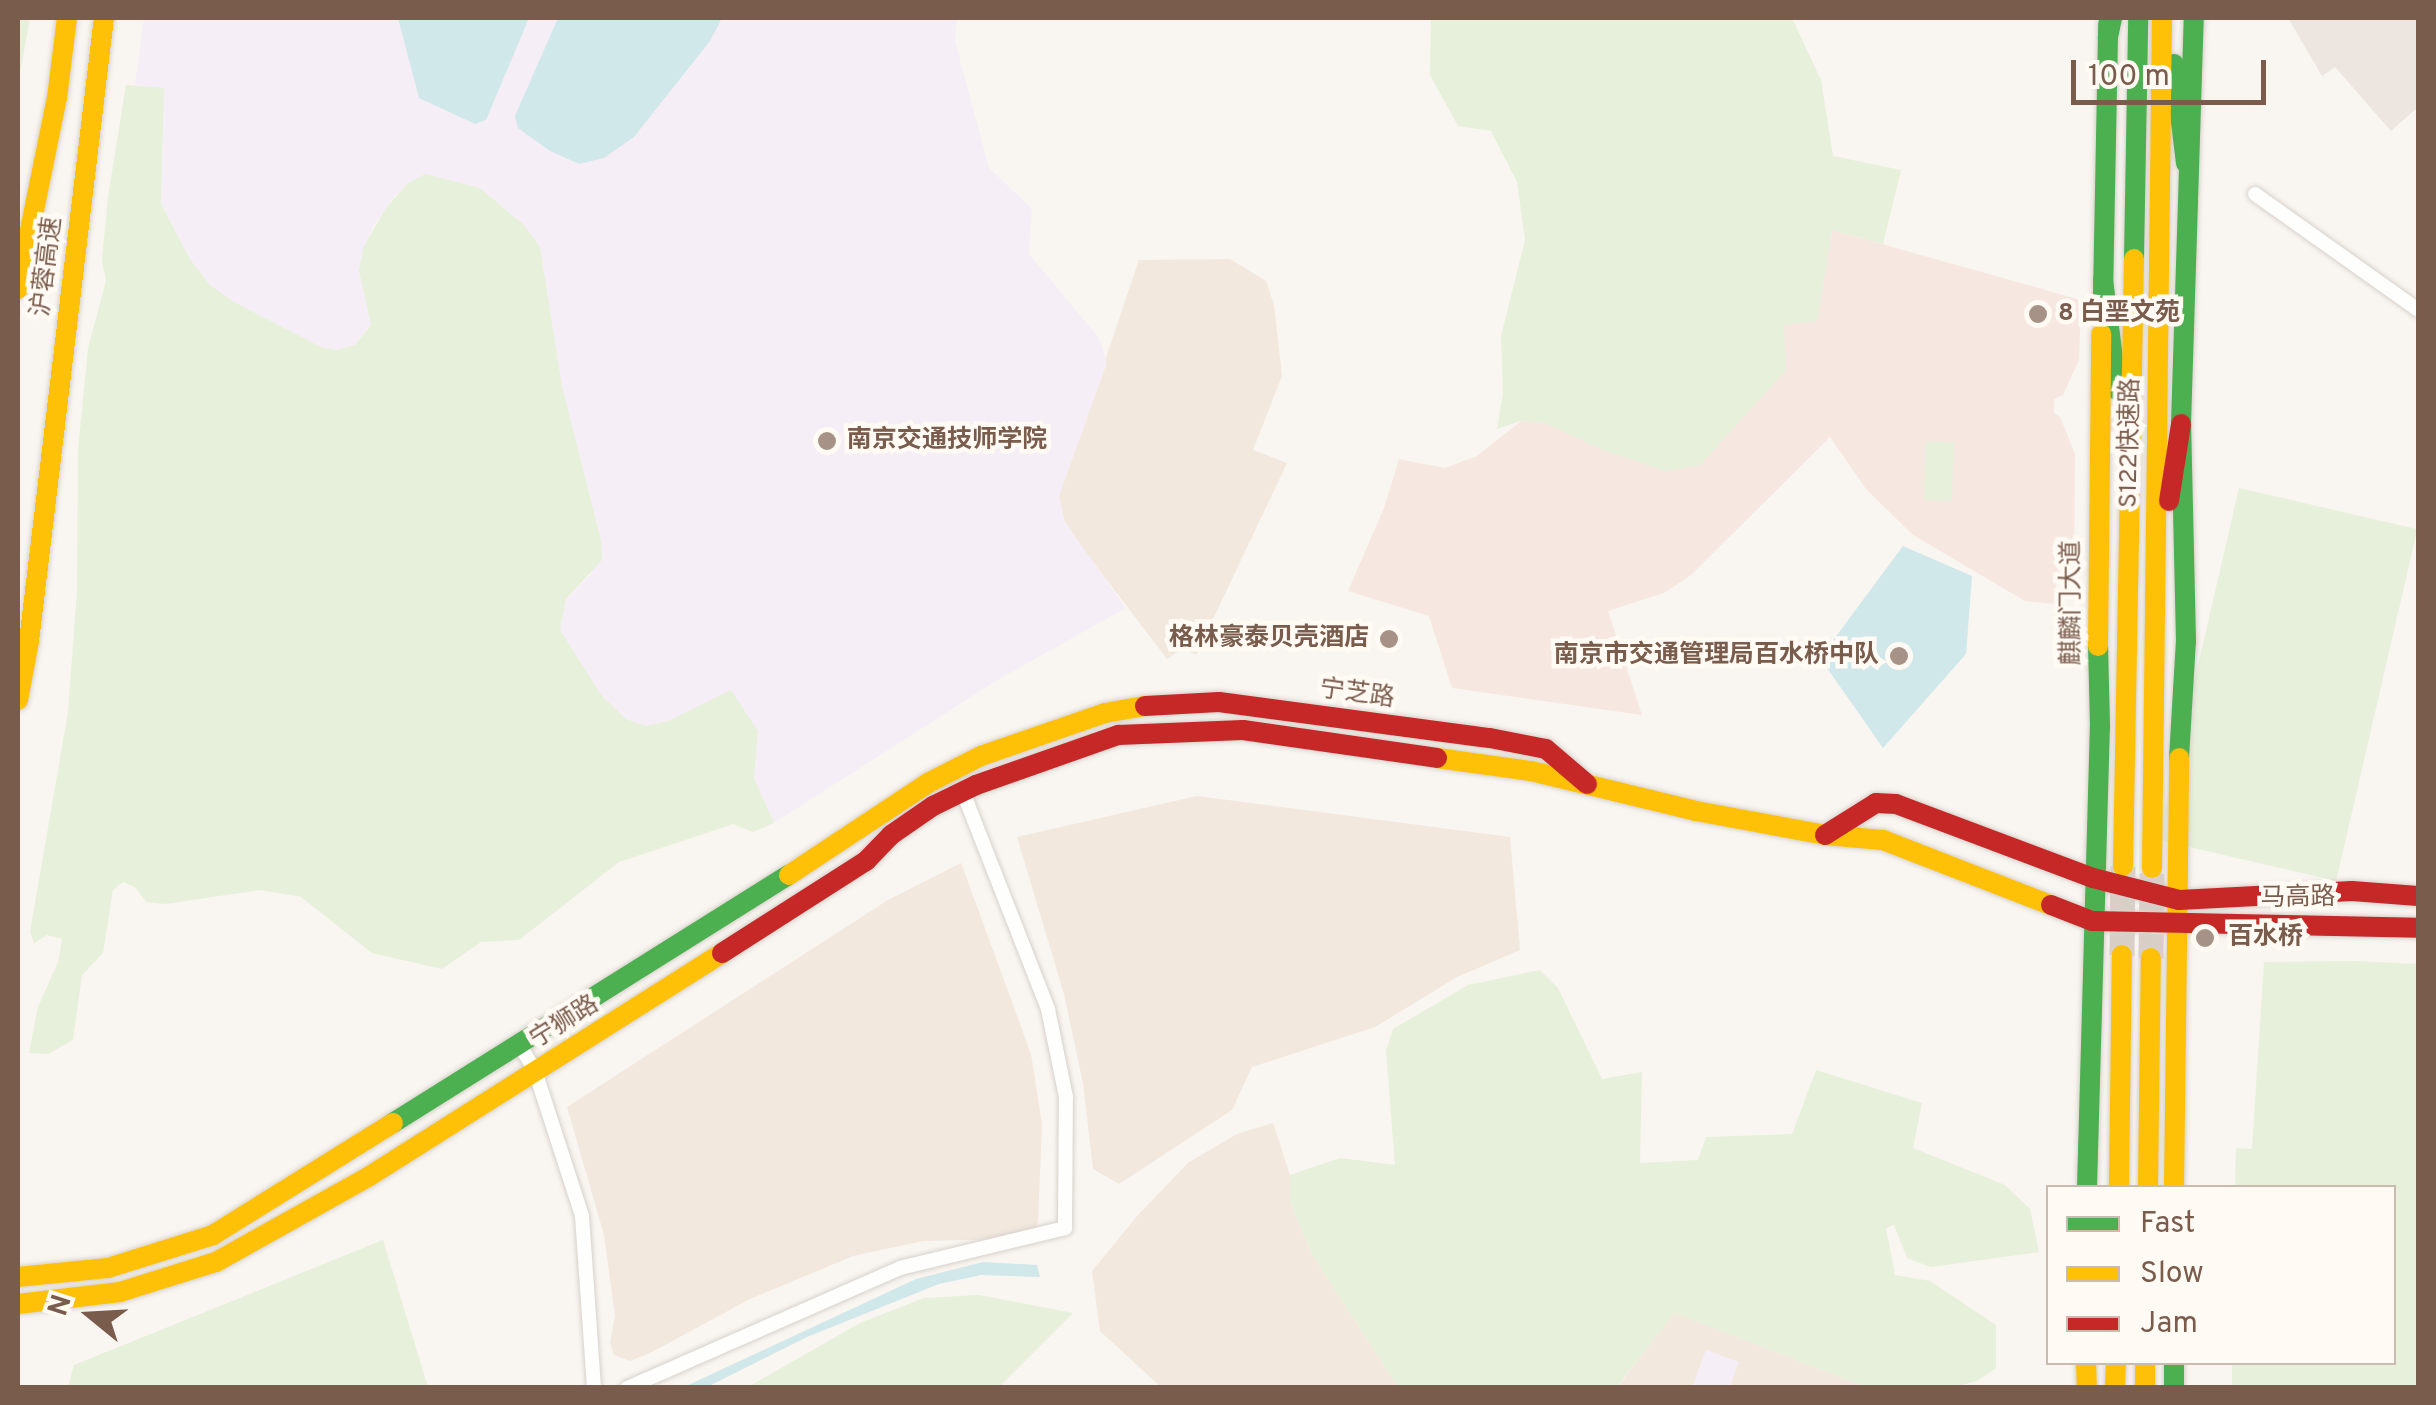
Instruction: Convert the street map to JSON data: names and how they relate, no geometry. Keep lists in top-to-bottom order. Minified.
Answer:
{"streets":{"main road":["沪蓉高速","S122快速路","麒麟门大道","宁芝路","马高路","宁狮路"]},"crossings":[["麒麟门大道","宁芝路"],["麒麟门大道","马高路"],["宁芝路","马高路"],["宁芝路","宁狮路"]],"places":["8 白垩文苑","南京交通技师学院","格林豪泰贝壳酒店","南京市交通管理局百水桥中队","百水桥"],"legend":["Fast","Slow","Jam"],"scale_bar":"100 m","north":"left"}
